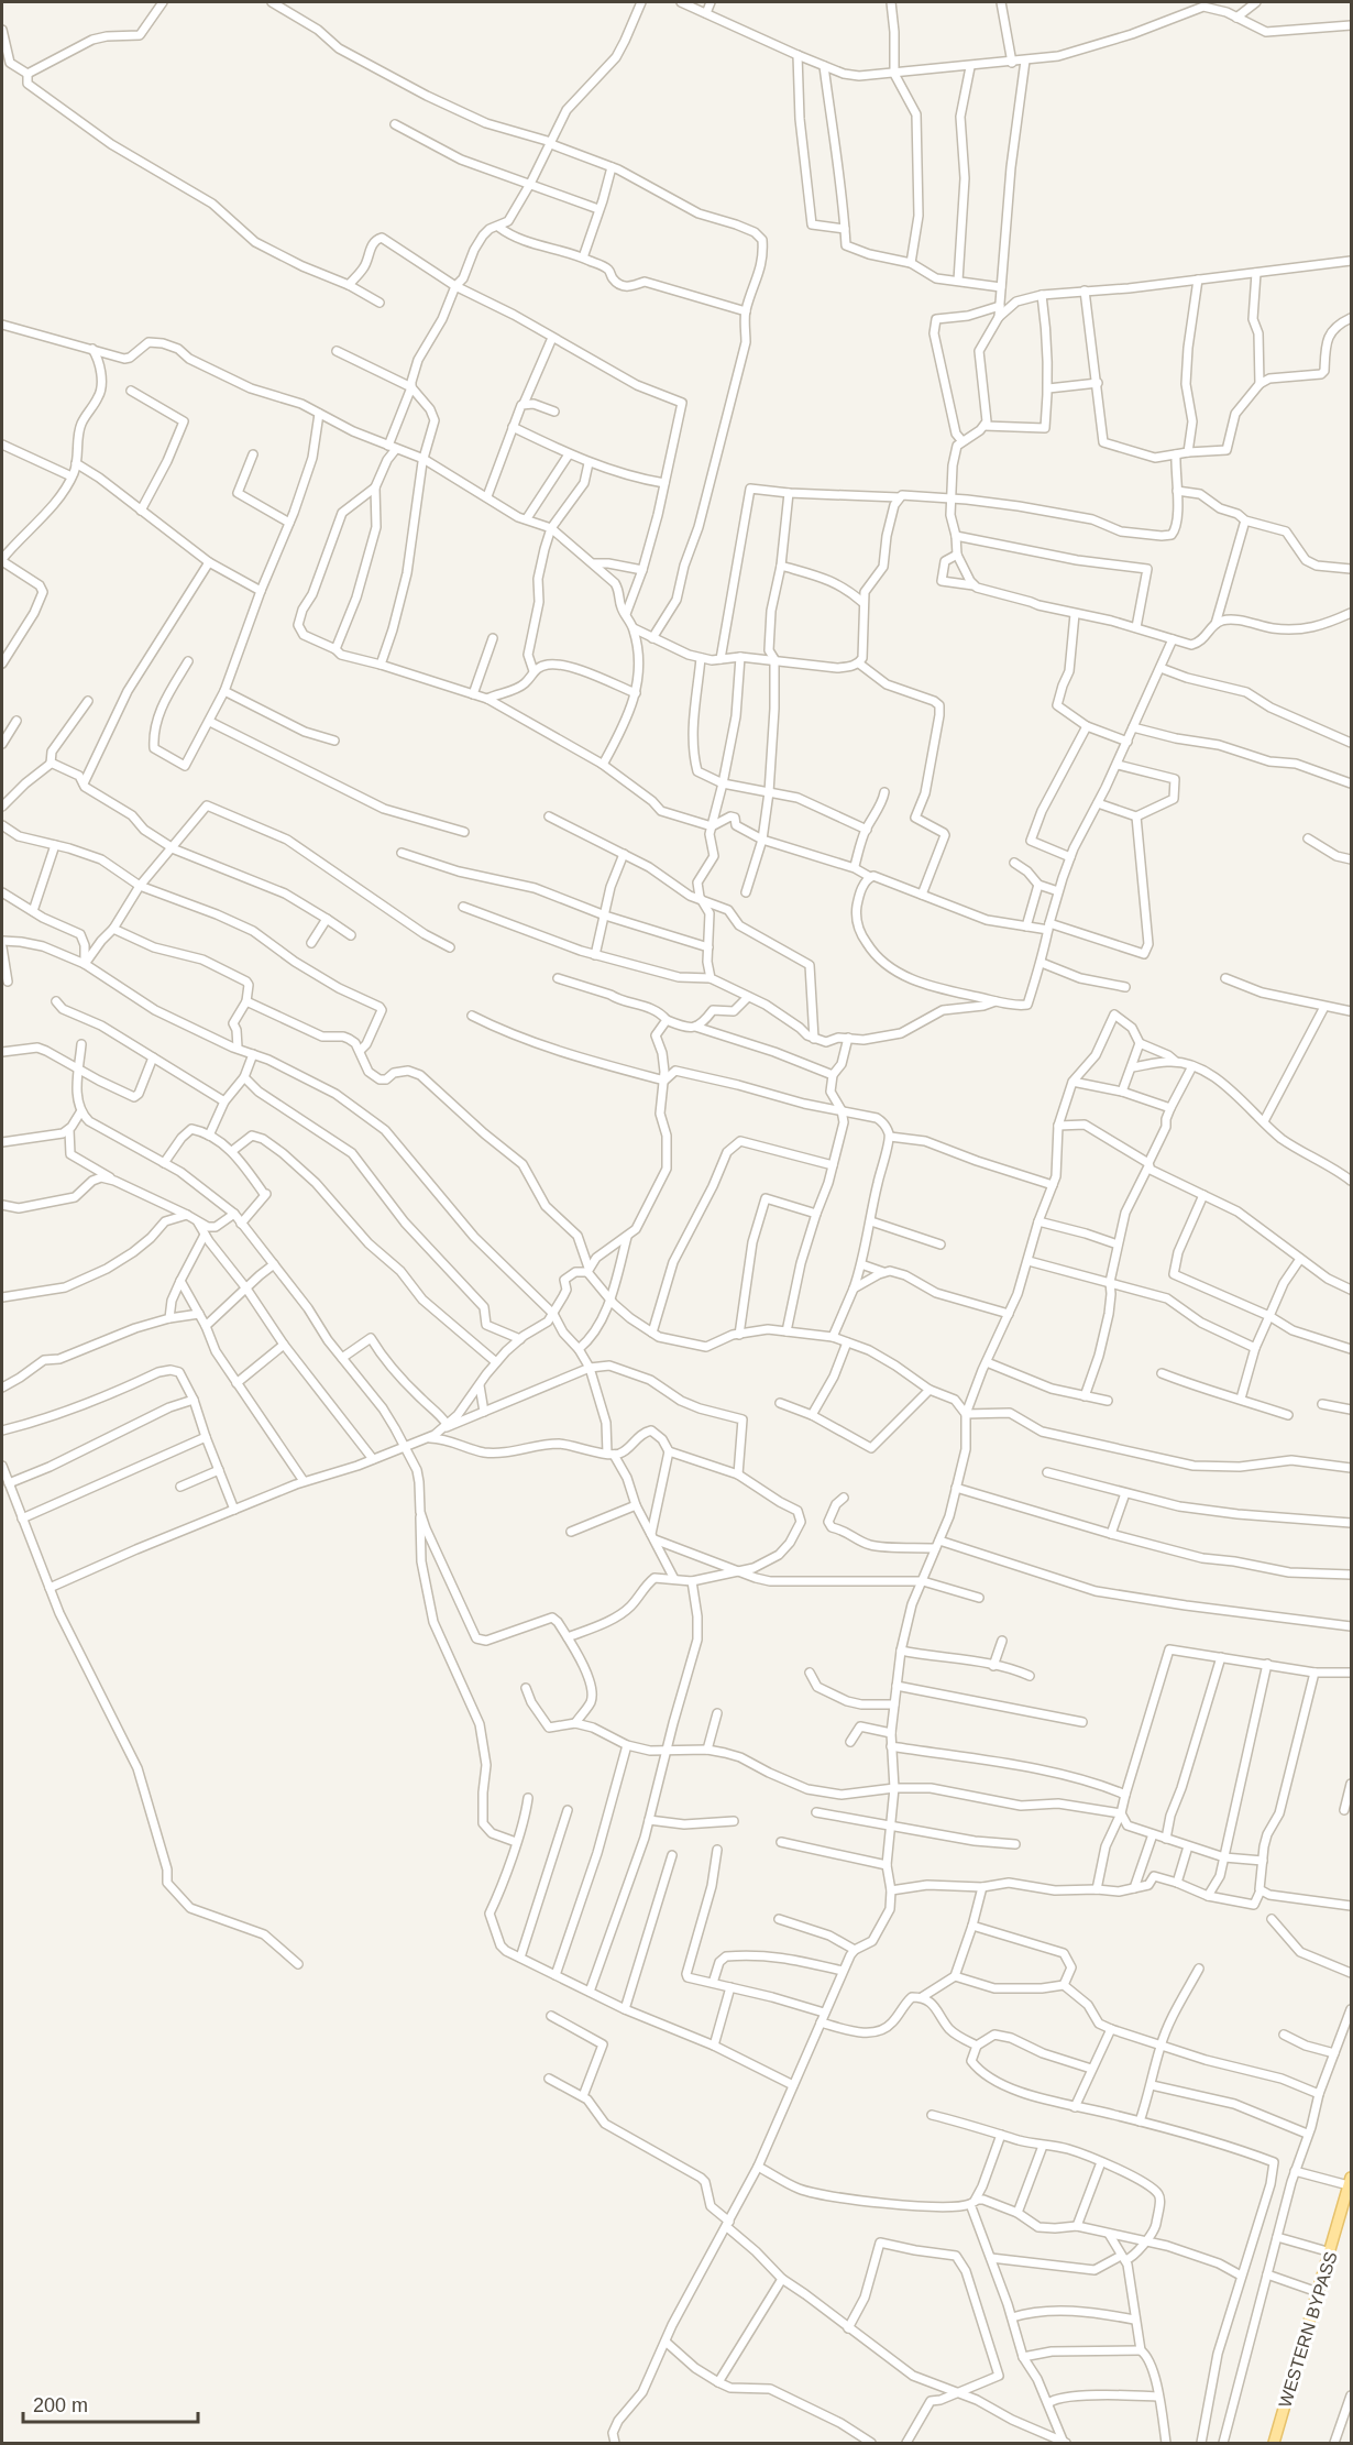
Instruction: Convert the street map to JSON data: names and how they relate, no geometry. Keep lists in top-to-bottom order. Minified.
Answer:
{"streets":{"main road":["WESTERN BYPASS"]},"scale_bar":"200 m"}
